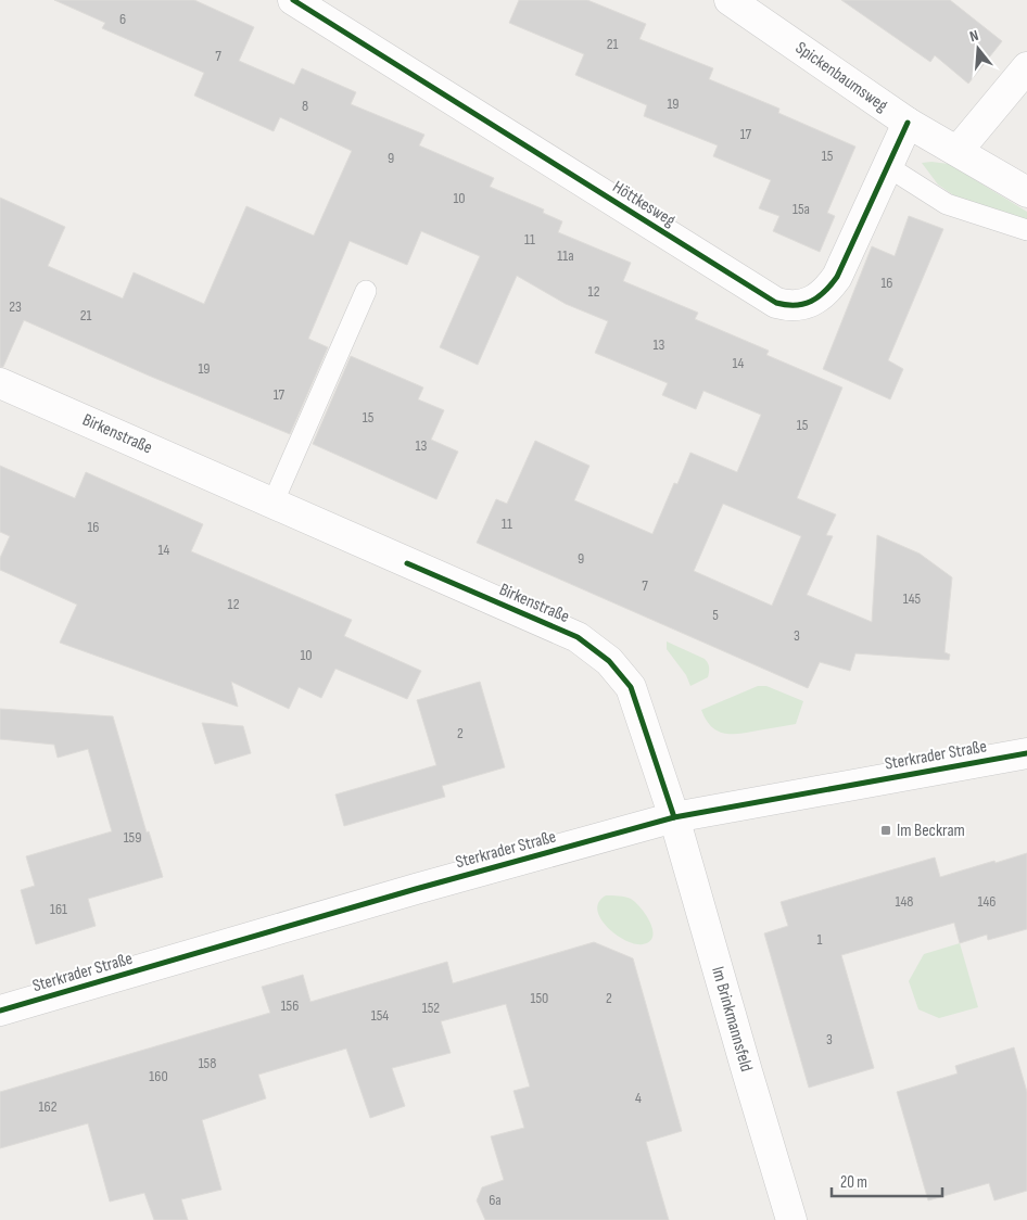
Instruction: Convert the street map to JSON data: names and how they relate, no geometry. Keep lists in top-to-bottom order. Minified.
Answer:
{"streets":{"street":["Spickenbaumsweg","Höttkesweg","Birkenstraße","Sterkrader Straße","Im Brinkmannsfeld"]},"crossings":[["Spickenbaumsweg","Höttkesweg"],["Birkenstraße","Sterkrader Straße"],["Birkenstraße","Im Brinkmannsfeld"],["Sterkrader Straße","Im Brinkmannsfeld"]],"places":{"transit":["Im Beckram"]},"house_numbers":["6","21","7","19","8","17","15","9","10","15a","11","11a","16","12","23","21","13","14","19","17","15","15","13","11","16","14","9","7","145","12","5","3","10","2","159","148","146","161","1","150","2","156","152","154","3","158","160","4","162","6a"],"scale_bar":"20 m","north":"top"}
